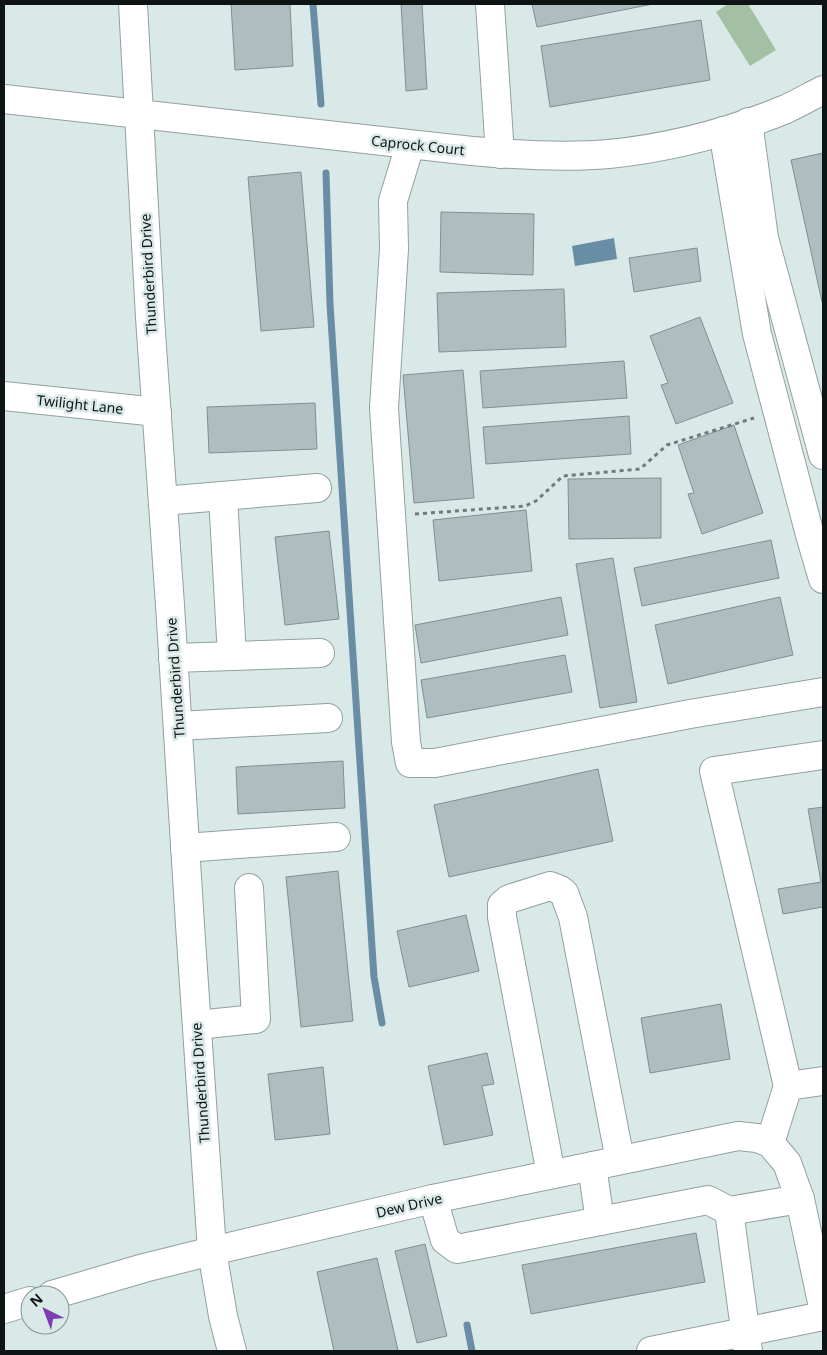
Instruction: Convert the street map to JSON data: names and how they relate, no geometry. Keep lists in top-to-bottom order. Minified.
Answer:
{"streets":{"street":["Caprock Court","Thunderbird Drive","Twilight Lane","Dew Drive"]},"crossings":[["Caprock Court","Thunderbird Drive"],["Thunderbird Drive","Twilight Lane"],["Thunderbird Drive","Dew Drive"]],"north":"top left"}
